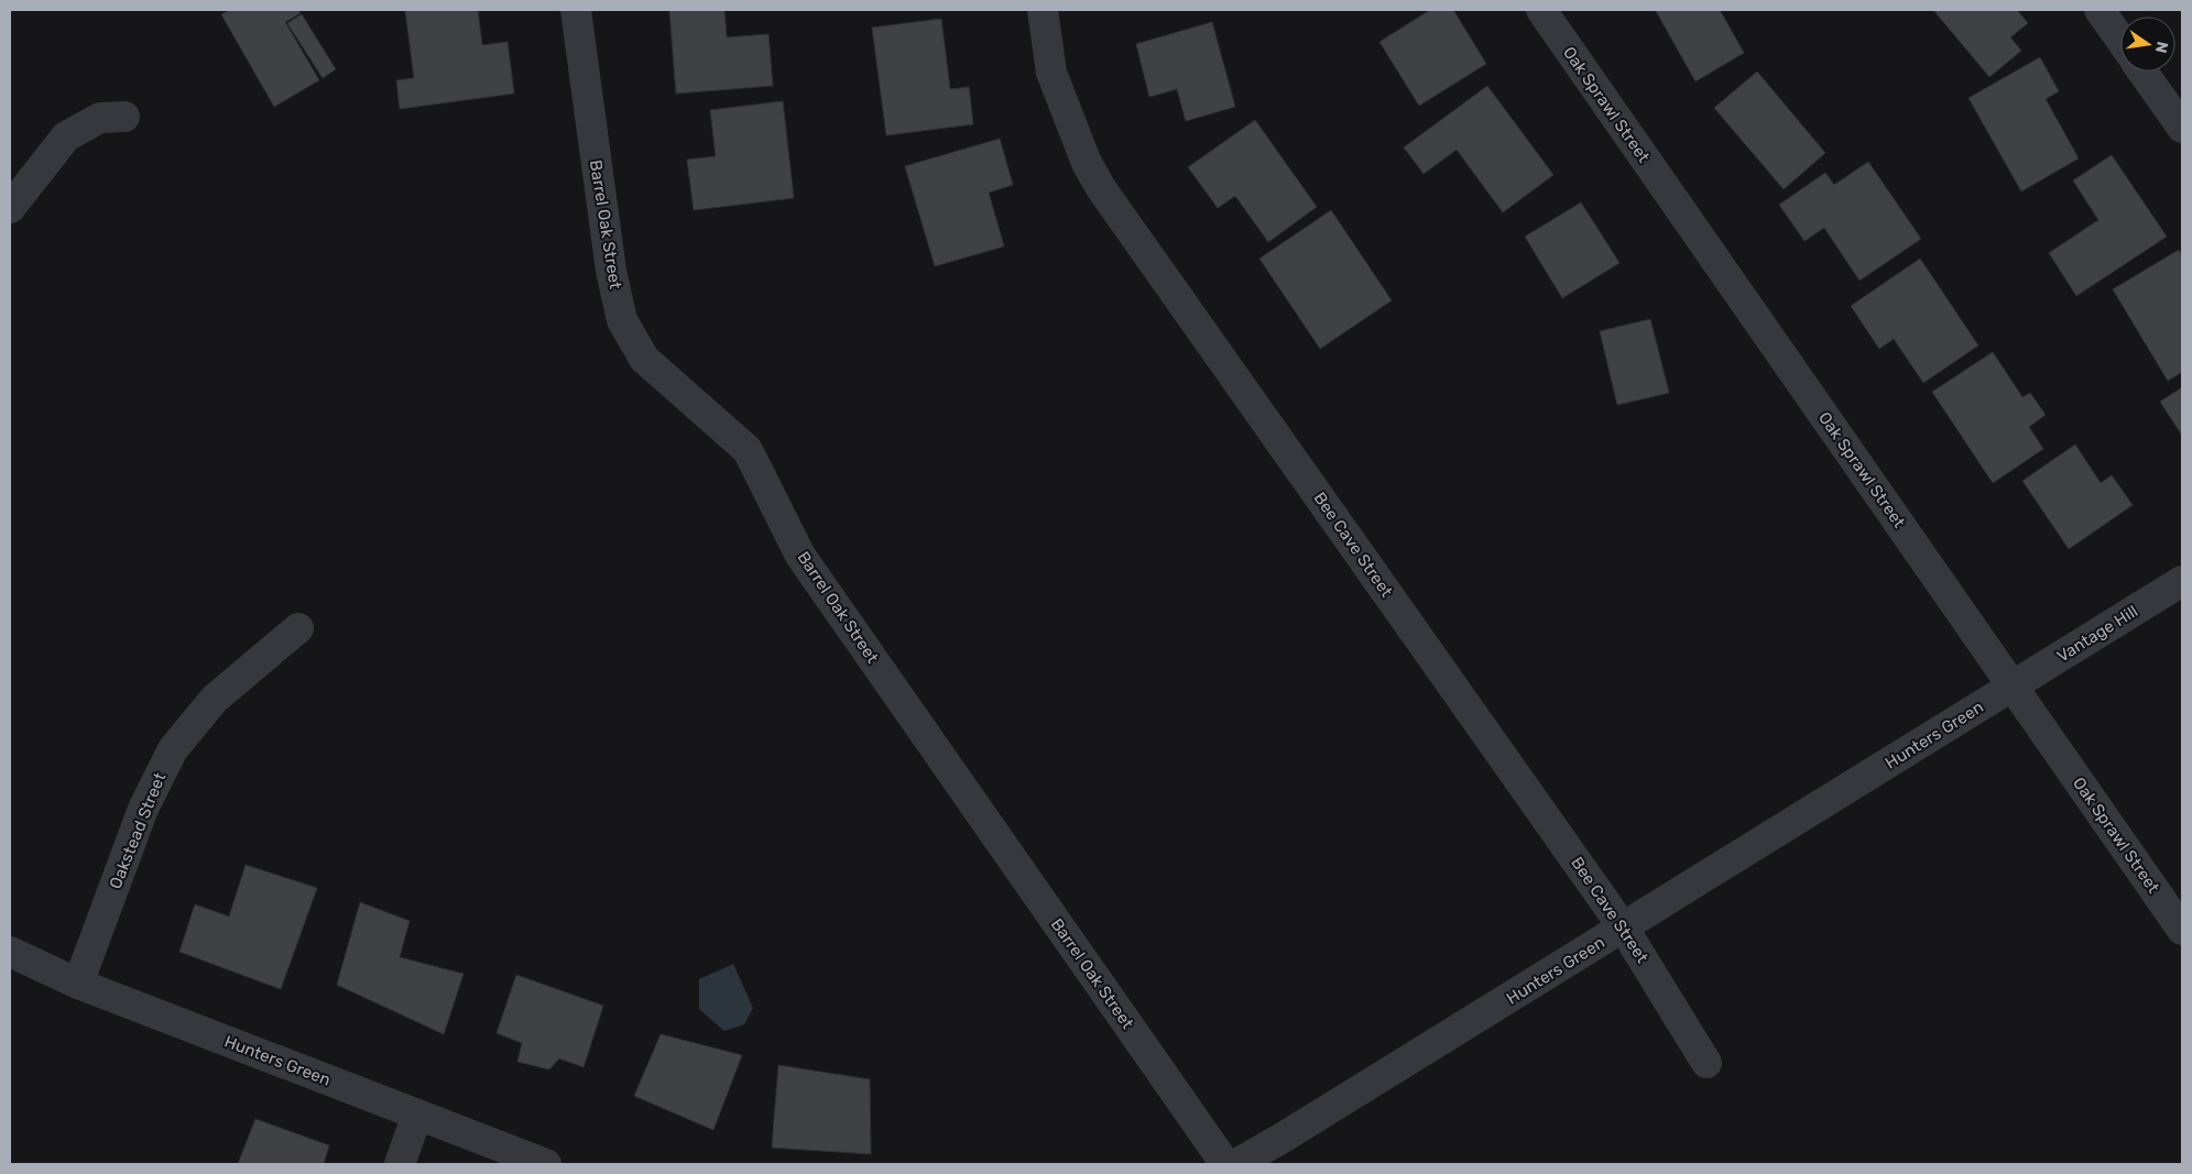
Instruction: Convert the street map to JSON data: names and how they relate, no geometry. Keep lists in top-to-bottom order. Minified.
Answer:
{"streets":{"street":["Oak Sprawl Street","Barrel Oak Street","Bee Cave Street","Vantage Hill","Hunters Green","Oakstead Street"]},"crossings":[["Oak Sprawl Street","Vantage Hill"],["Oak Sprawl Street","Hunters Green"],["Bee Cave Street","Hunters Green"],["Vantage Hill","Hunters Green"],["Hunters Green","Oakstead Street"]],"north":"right"}
